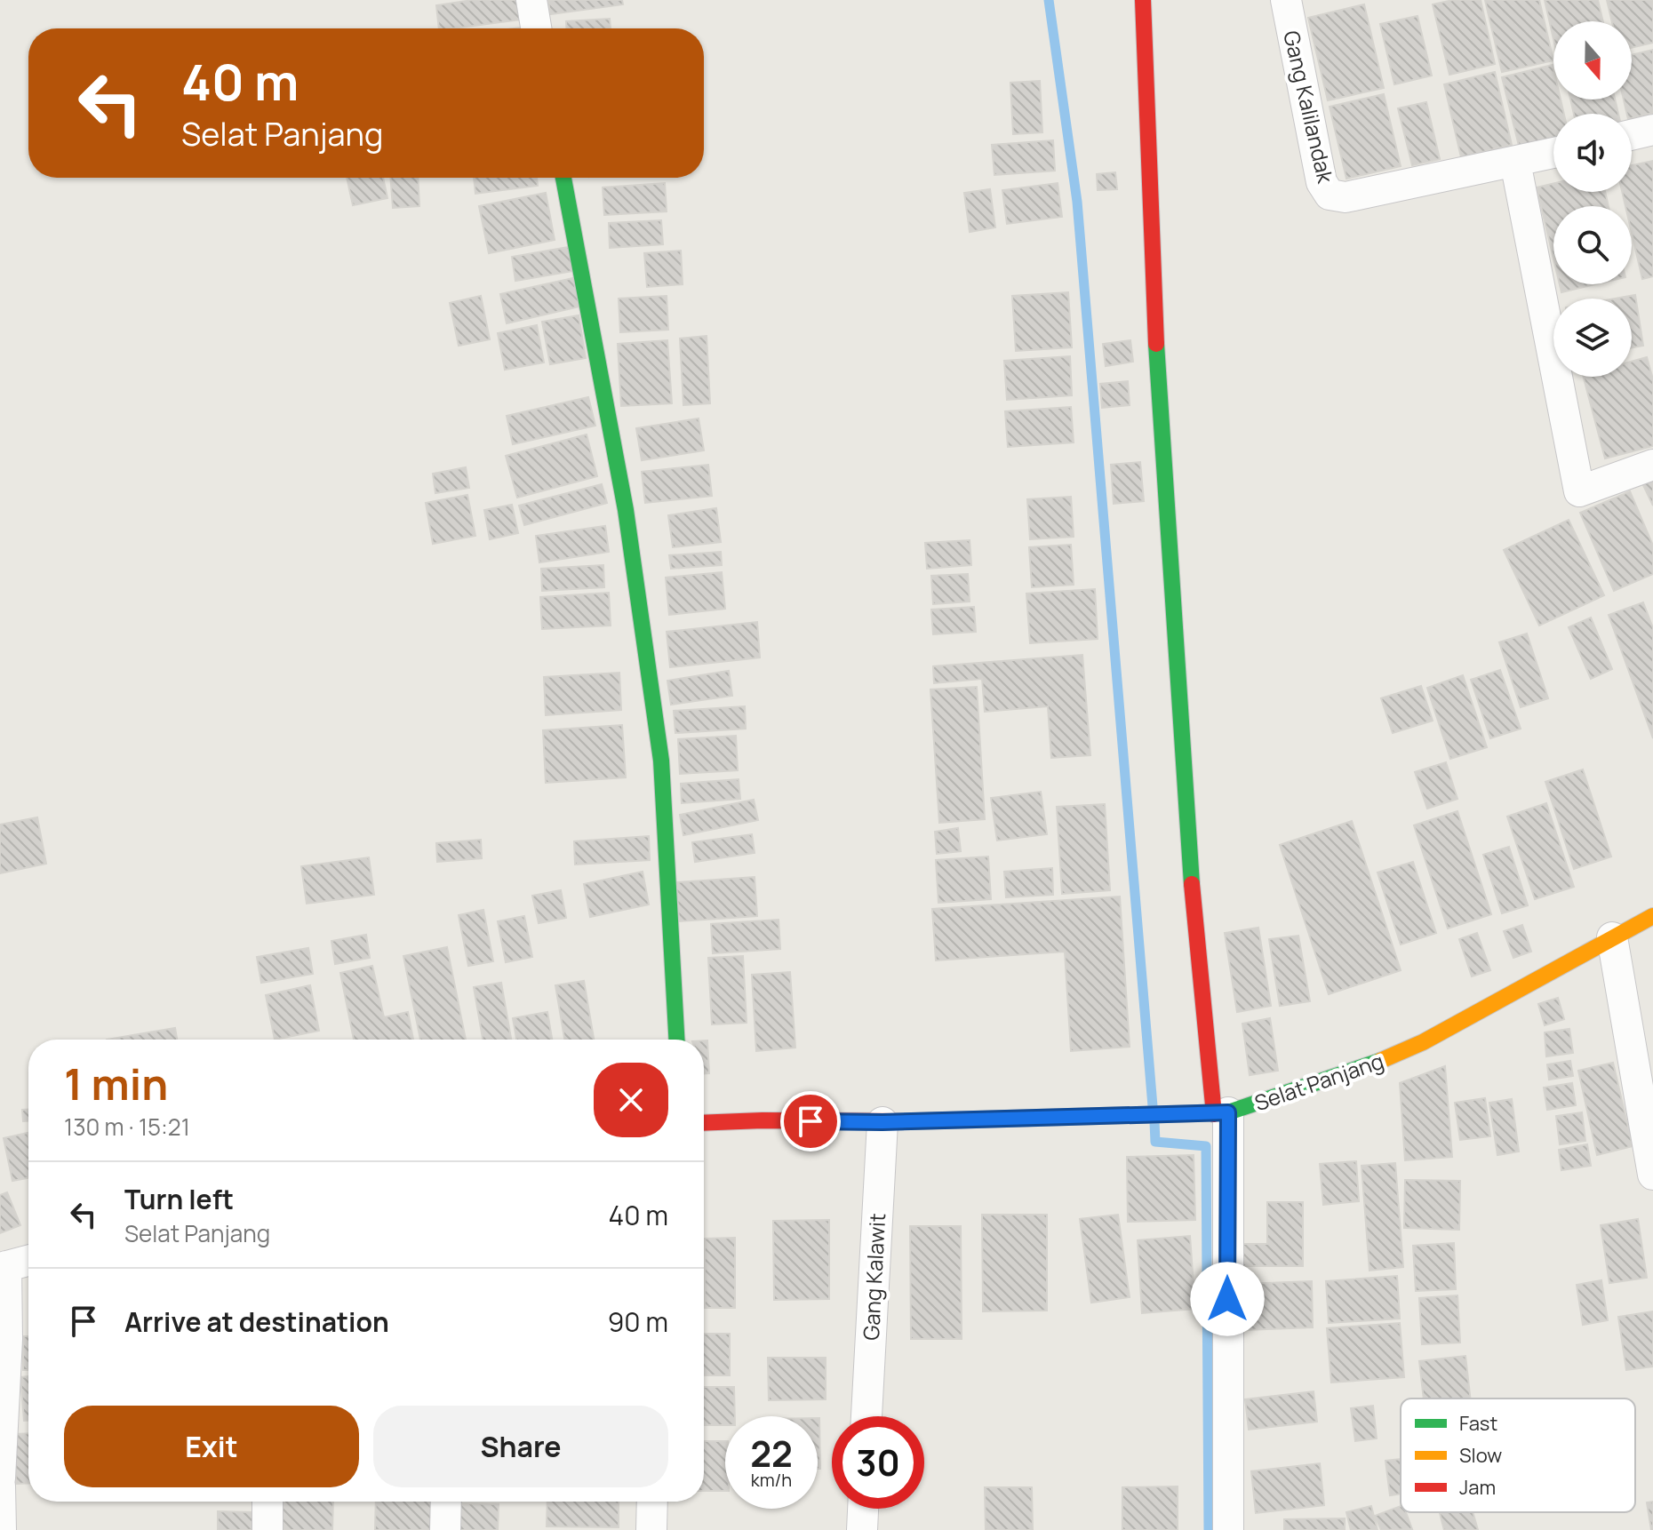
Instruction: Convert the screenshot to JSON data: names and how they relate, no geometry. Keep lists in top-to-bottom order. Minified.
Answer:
{"streets":{"street":["Gang Kalilandak","Selat Panjang","Gang Kalawit"]},"crossings":[["Selat Panjang","Gang Kalawit"]],"legend":["Fast","Slow","Jam"],"north":"bottom","page":{"turn":["40 m","Selat Panjang"],"heading":["1 min","130 m · 15:21"],"list":[{"name":"Turn left","note":"Selat Panjang","value":"40 m"},{"name":"Arrive at destination","value":"90 m"}],"buttons":["Exit","Share"],"speed":"22 km/h","limit":"30"}}
